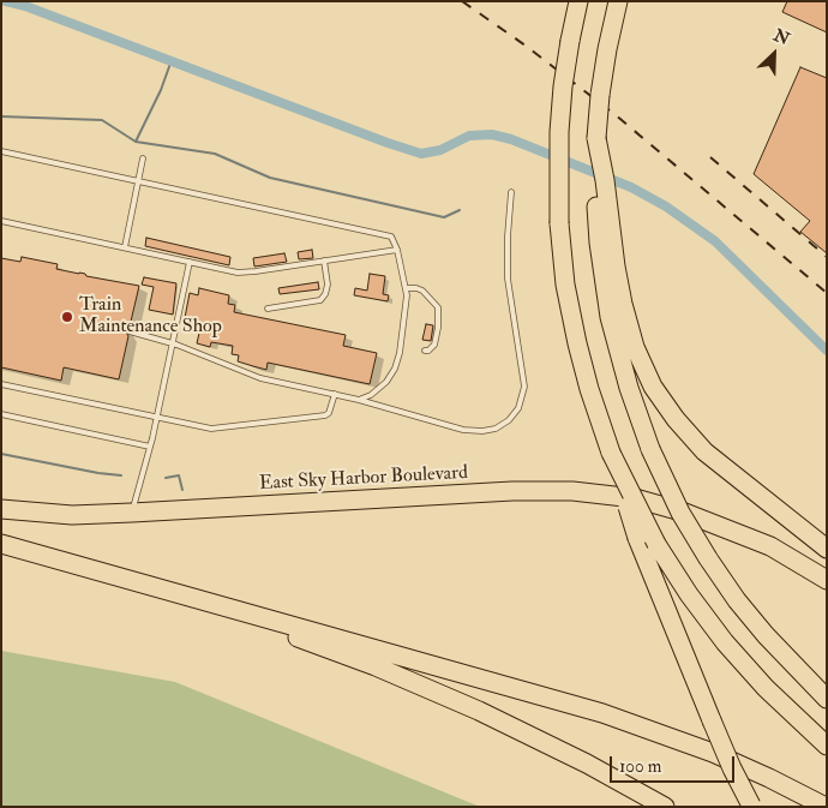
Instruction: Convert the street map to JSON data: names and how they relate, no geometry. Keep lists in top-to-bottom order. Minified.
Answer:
{"streets":{"highway":["East Sky Harbor Boulevard"]},"places":["Train Maintenance Shop"],"scale_bar":"100 m","north":"top right"}
